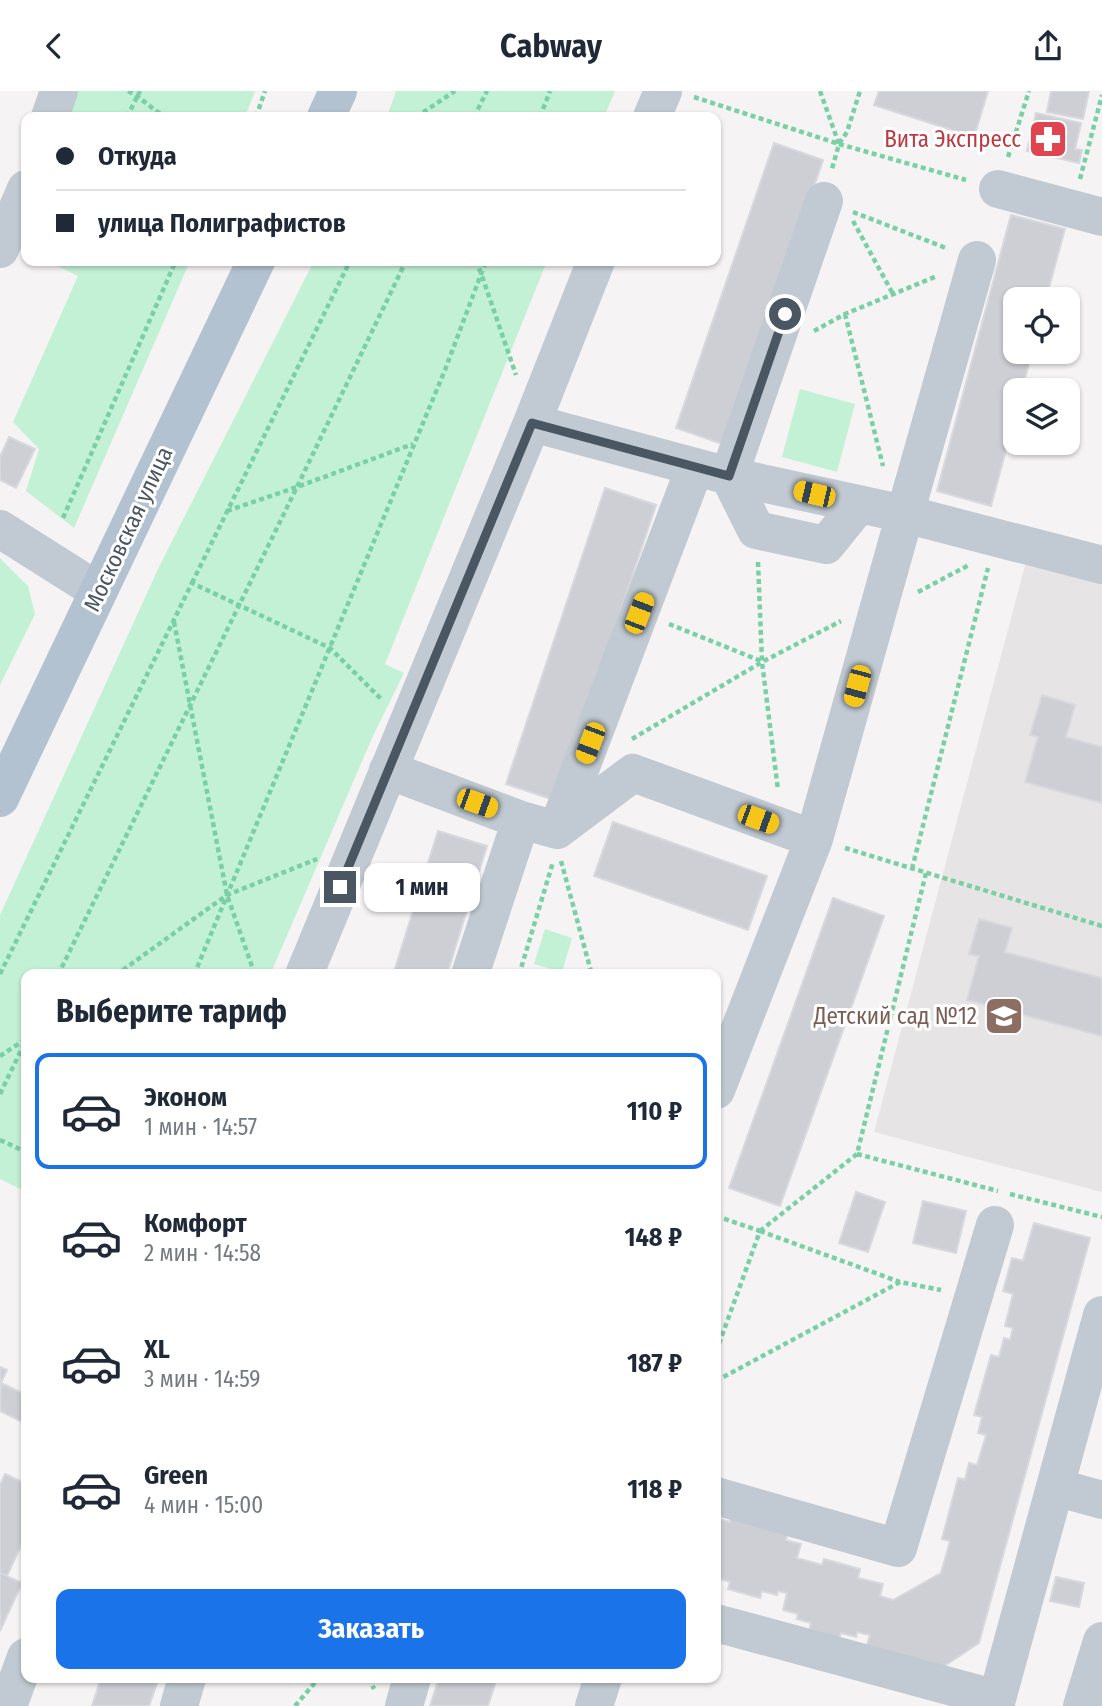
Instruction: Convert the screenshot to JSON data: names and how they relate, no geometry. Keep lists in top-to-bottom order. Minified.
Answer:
{"streets":{"main road":["Московская улица"]},"places":{"pharmacy":["Вита Экспресс"],"school or university":["Детский сад №12"]},"page":{"header":"Cabway","banner":["Откуда","улица Полиграфистов"],"bubble":"1 мин","heading":"Выберите тариф","list":[{"name":"Эконом","note":"1 мин · 14:57","value":"110 ₽"},{"name":"Комфорт","note":"2 мин · 14:58","value":"148 ₽"},{"name":"XL","note":"3 мин · 14:59","value":"187 ₽"},{"name":"Green","note":"4 мин · 15:00","value":"118 ₽"}],"buttons":"Заказать"}}
